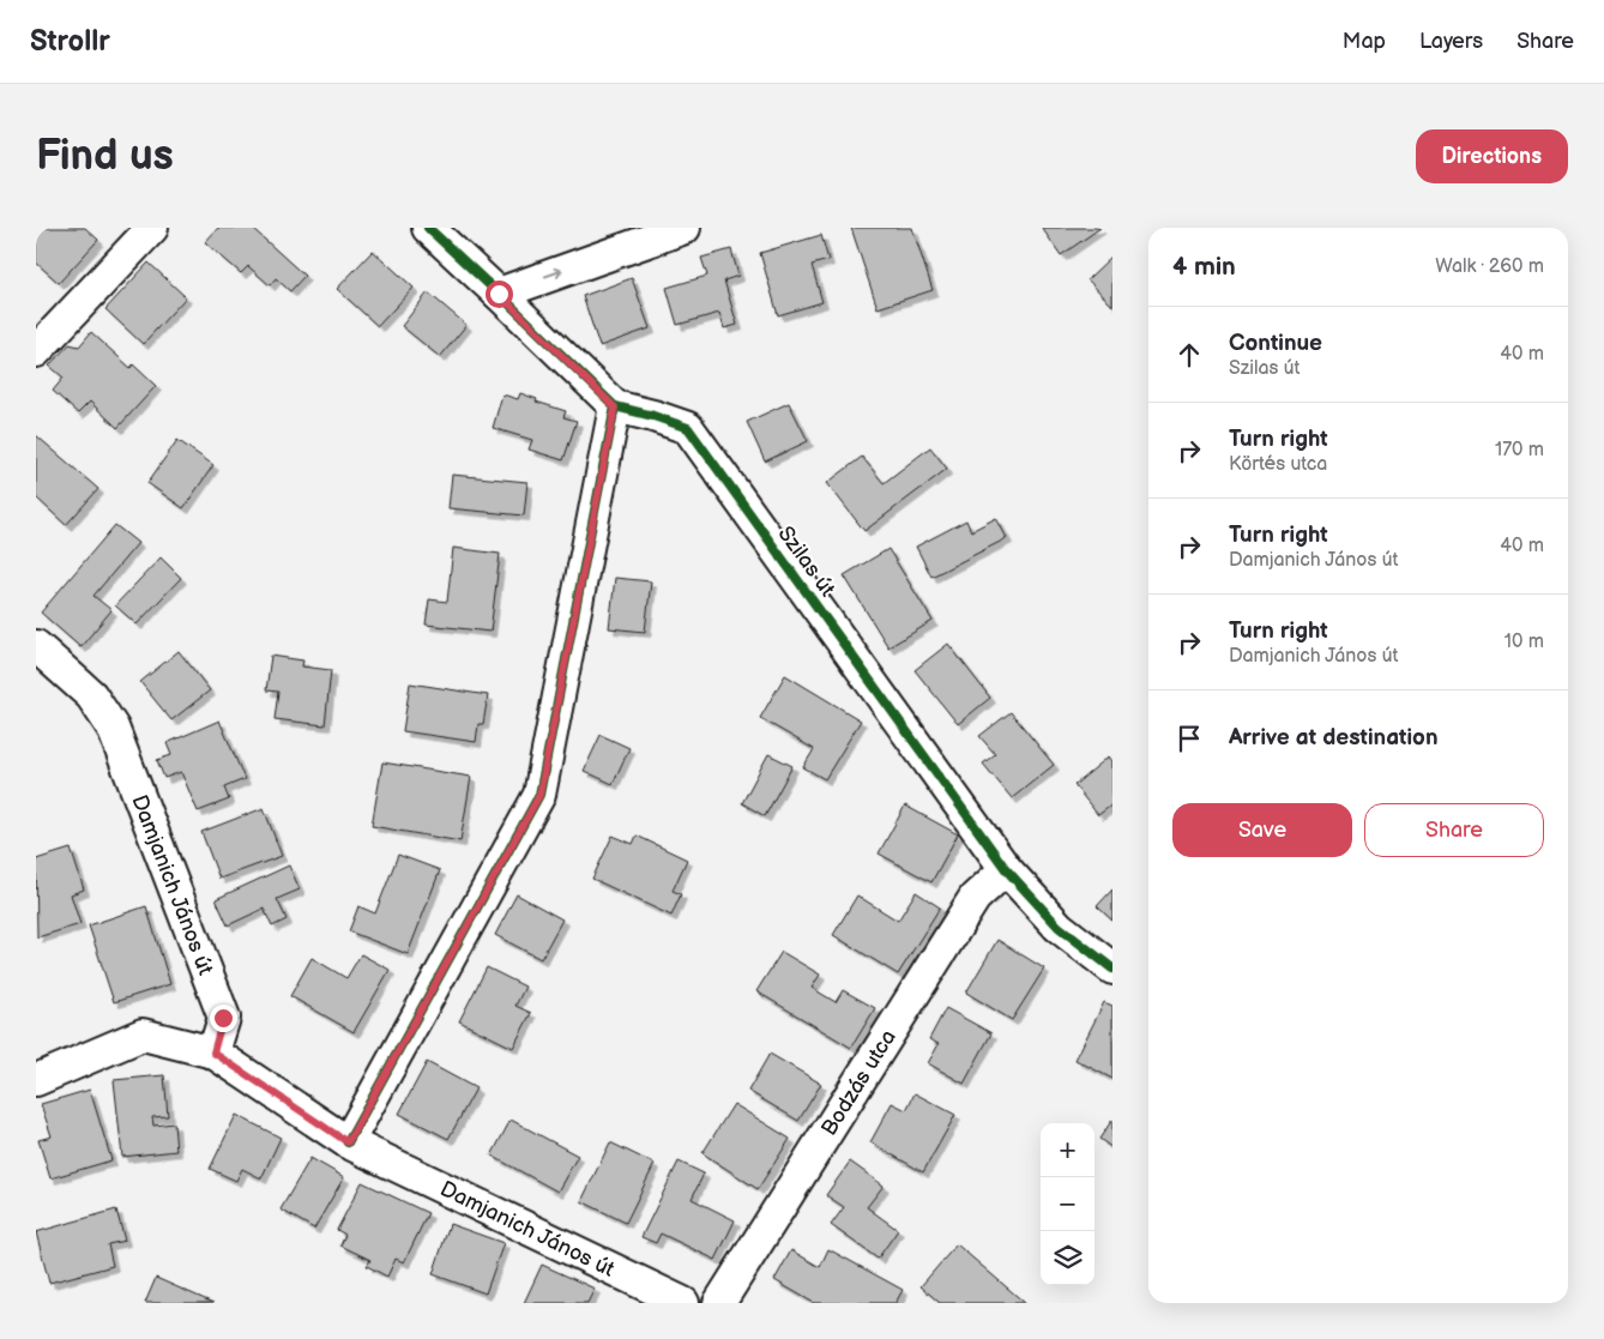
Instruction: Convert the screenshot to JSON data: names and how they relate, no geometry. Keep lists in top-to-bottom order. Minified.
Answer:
{"streets":{"street":["Szilas út","Damjanich János út","Bodzás utca"]},"crossings":[["Szilas út","Bodzás utca"]],"page":{"header":"Strollr","nav":["Map","Layers","Share"],"buttons":["Directions",["Save","Share"]],"title":"Find us","heading":["4 min","Walk · 260 m"],"list":[["Continue","Szilas út","40 m"],["Turn right","Körtés utca","170 m"],["Turn right","Damjanich János út","40 m"],["Turn right","Damjanich János út","10 m"],"Arrive at destination"],"map_buttons":["+","−"]}}
